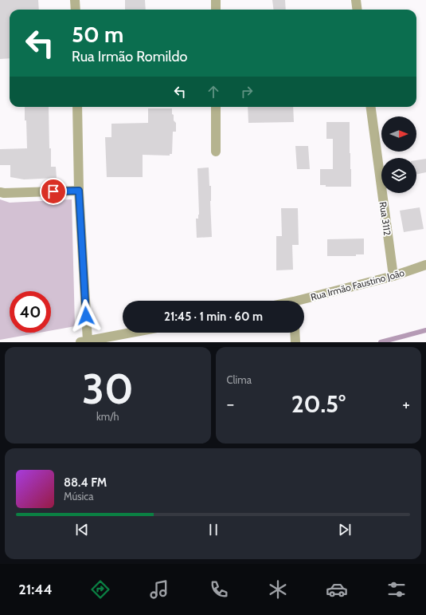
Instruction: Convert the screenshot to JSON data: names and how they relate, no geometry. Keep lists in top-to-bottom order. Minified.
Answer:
{"streets":{"street":["Rua 3112","Rua Irmão Faustino João"]},"crossings":[["Rua 3112","Rua Irmão Faustino João"]],"north":"right","page":{"turn":["50 m","Rua Irmão Romildo"],"limit":"40","trip":"21:45 · 1 min · 60 m","tile":[["30","km/h"],"Clima"],"heat":["−","20.5°","+"],"song":["88.4 FM","Música"],"tabs":"21:44"}}
